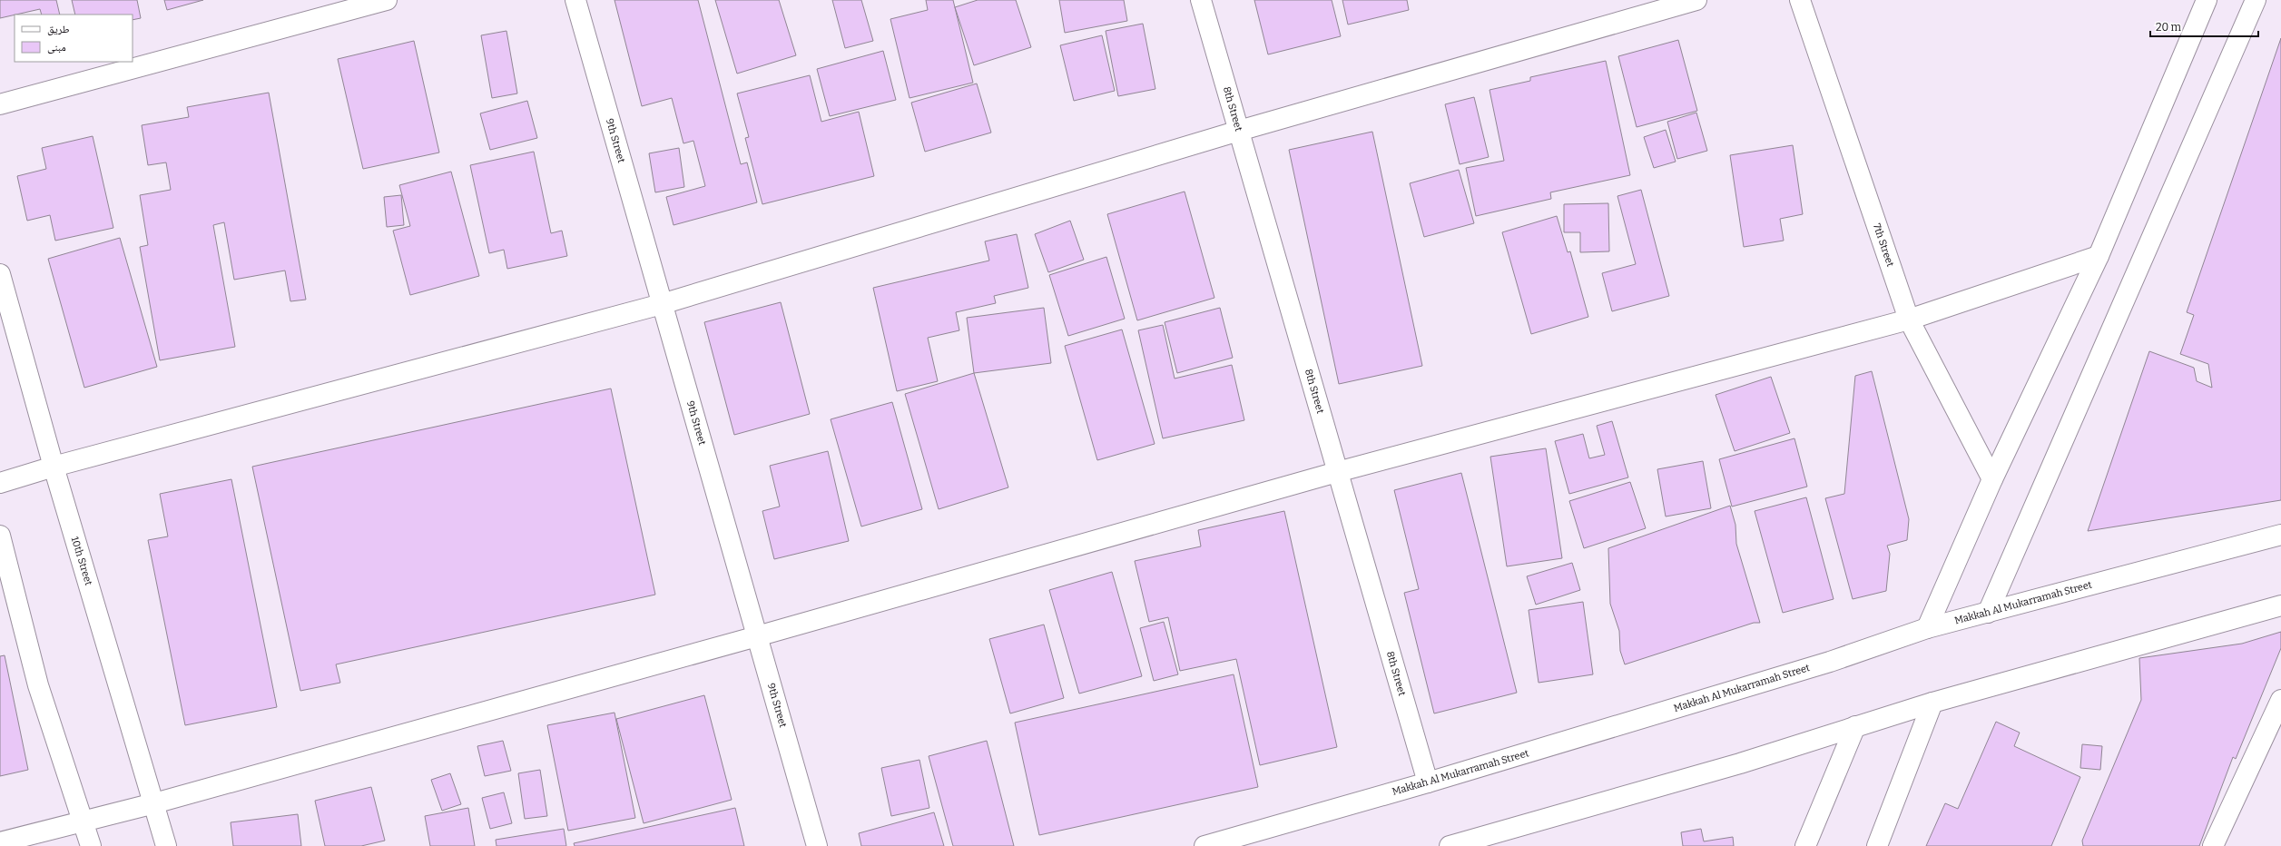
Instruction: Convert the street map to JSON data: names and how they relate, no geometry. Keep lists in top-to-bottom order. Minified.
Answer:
{"streets":{"street":["8th Street","9th Street","7th Street","10th Street","Makkah Al Mukarramah Street"]},"crossings":[["8th Street","Makkah Al Mukarramah Street"]],"legend":["طريق","مبنى"],"scale_bar":"20 m"}
